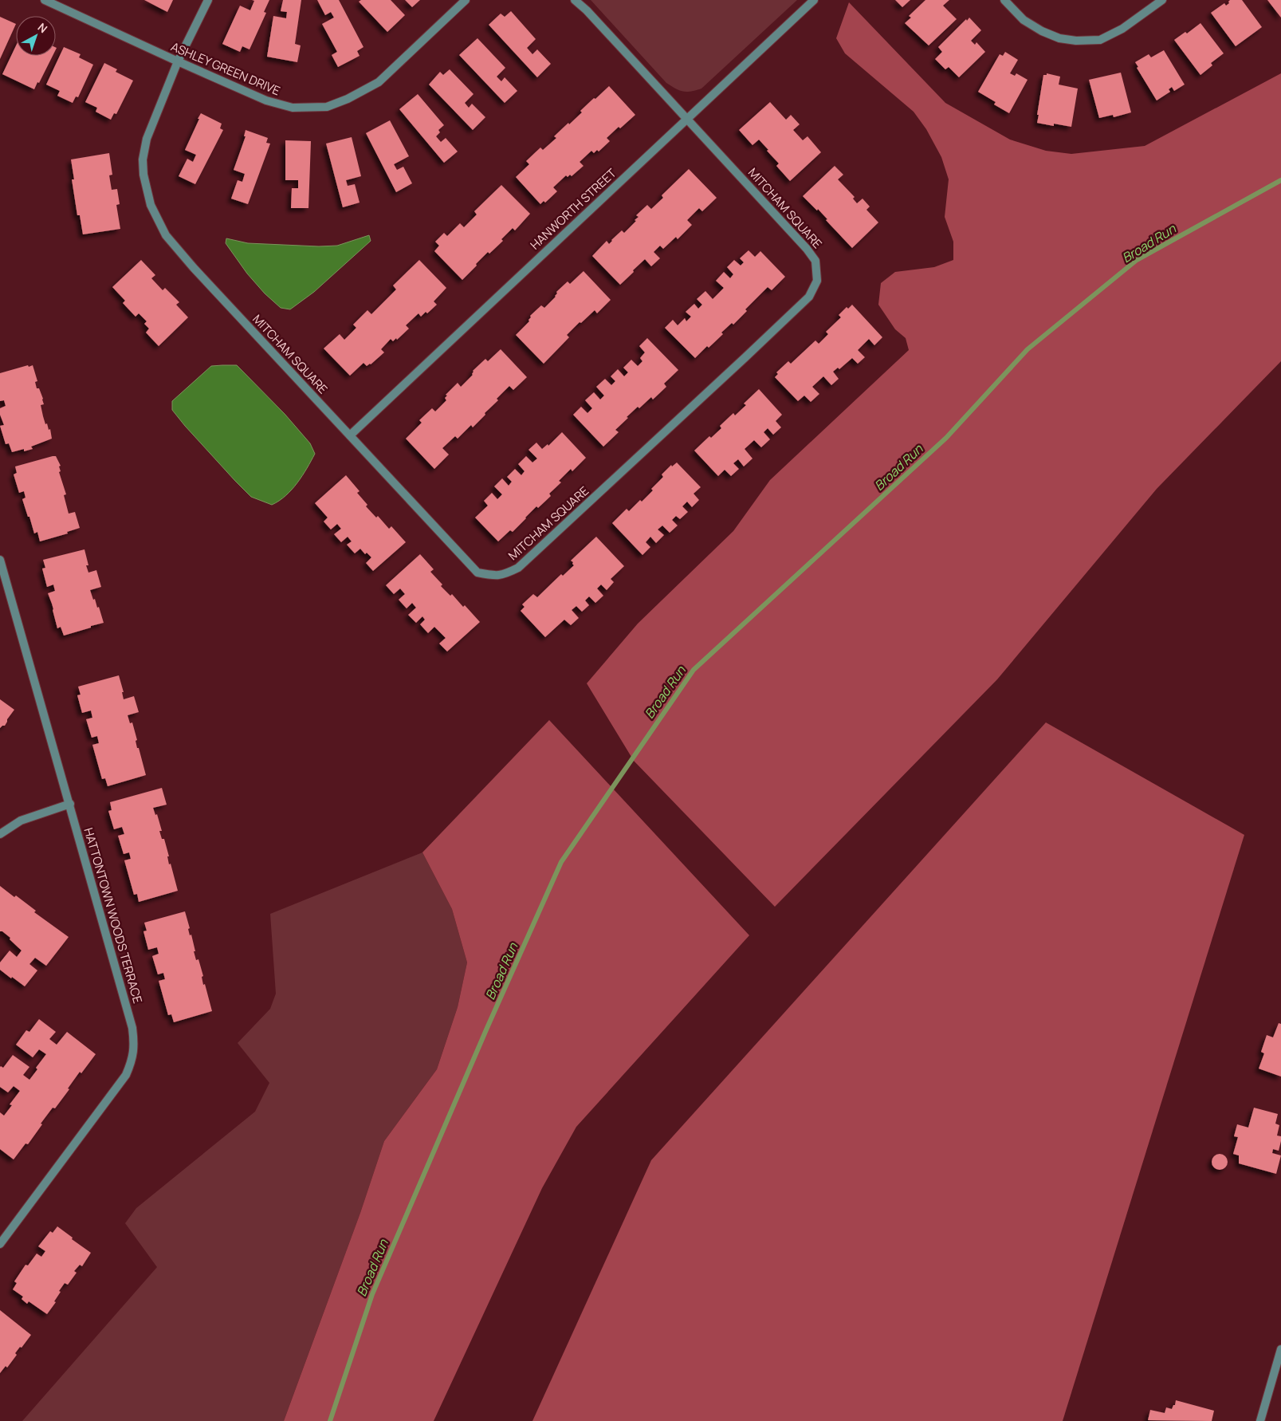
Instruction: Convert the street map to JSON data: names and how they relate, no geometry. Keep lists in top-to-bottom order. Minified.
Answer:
{"streets":{"street":["ASHLEY GREEN DRIVE","MITCHAM SQUARE","HANWORTH STREET","HATTONTOWN WOODS TERRACE"]},"crossings":[["ASHLEY GREEN DRIVE","MITCHAM SQUARE"],["MITCHAM SQUARE","HANWORTH STREET"]],"water":["Broad Run"],"north":"top right"}
